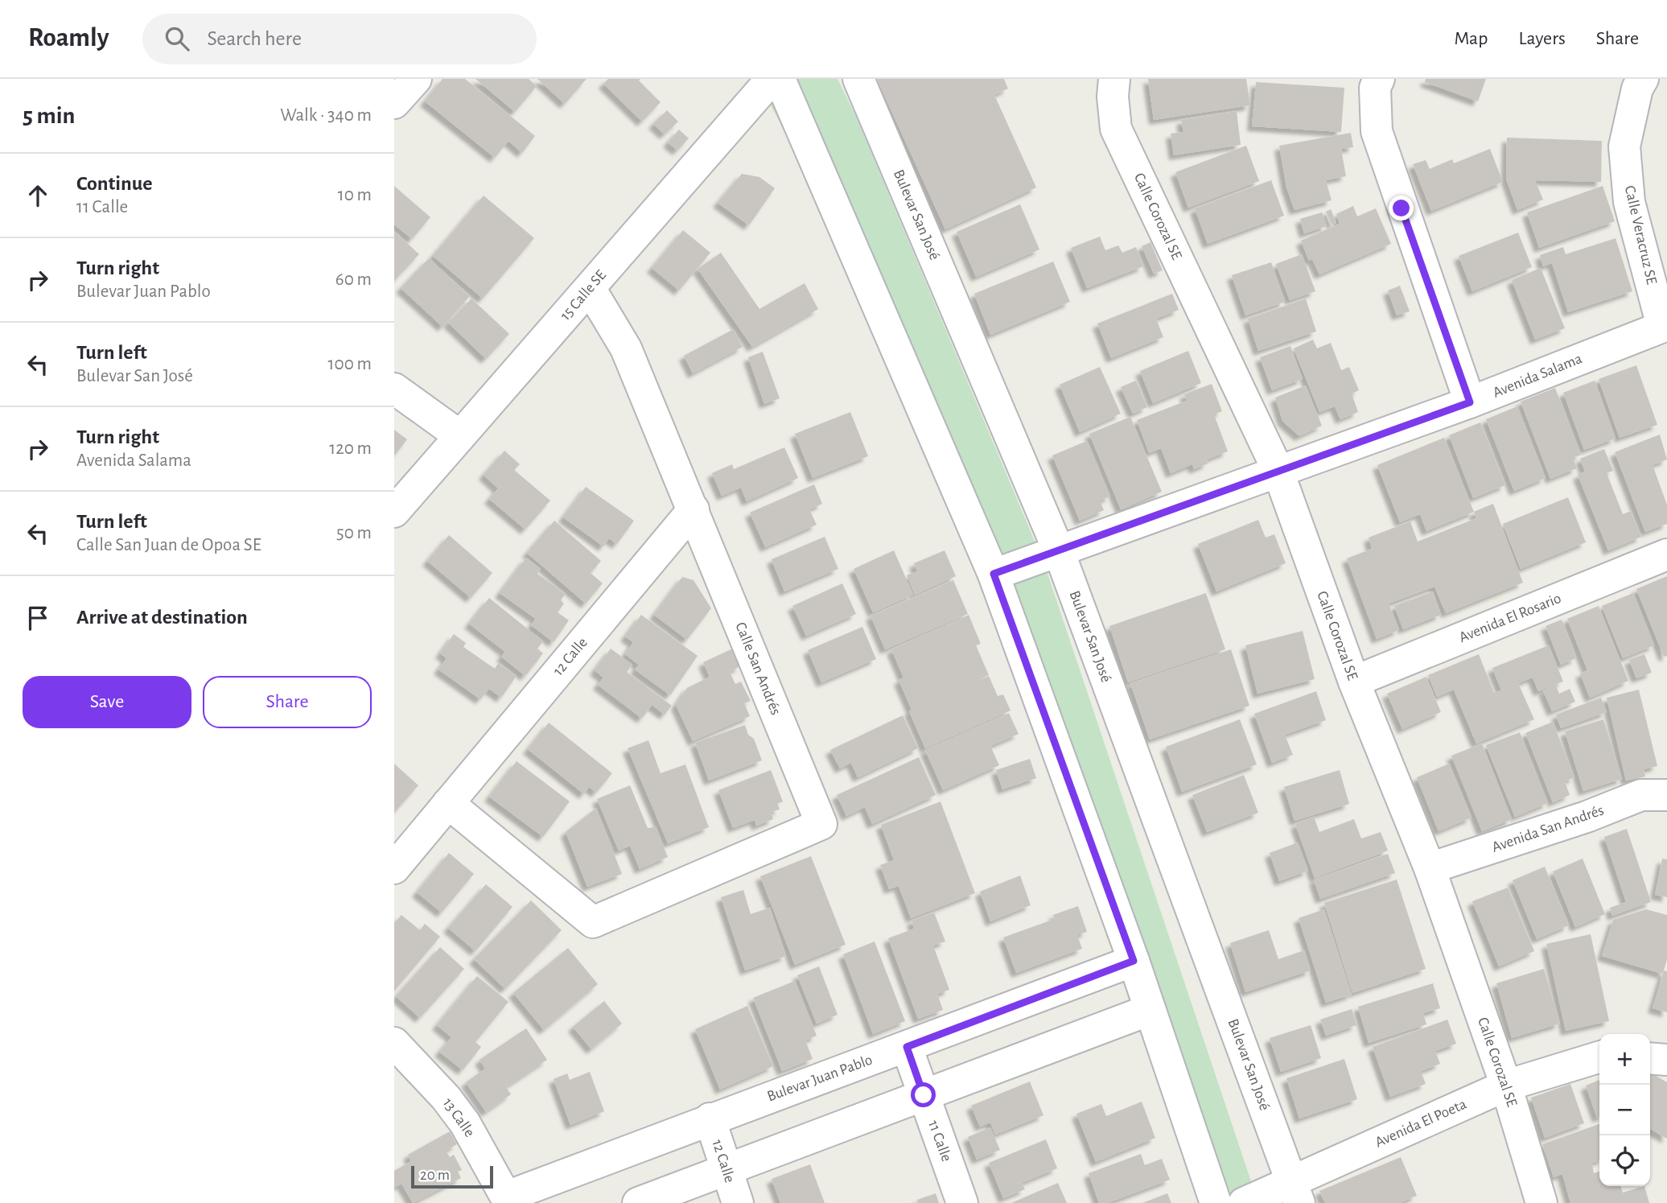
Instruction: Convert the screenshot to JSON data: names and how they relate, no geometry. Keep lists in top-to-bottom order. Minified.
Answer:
{"streets":{"street":["Bulevar San José","Calle Corozal SE","Calle Veracruz SE","15 Calle SE","Avenida Salama","Avenida El Rosario","12 Calle","Calle San Andrés","Avenida San Andrés","Bulevar Juan Pablo","13 Calle","Avenida El Poeta","11 Calle"]},"crossings":[["Bulevar San José","Avenida Salama"],["Bulevar San José","Avenida El Poeta"],["Calle Corozal SE","Avenida Salama"],["Calle Corozal SE","Avenida El Rosario"],["Calle Corozal SE","Avenida San Andrés"],["Calle Corozal SE","Avenida El Poeta"],["Calle Veracruz SE","Avenida Salama"],["15 Calle SE","Calle San Andrés"],["12 Calle","Calle San Andrés"],["12 Calle","Bulevar Juan Pablo"],["Bulevar Juan Pablo","13 Calle"],["Bulevar Juan Pablo","11 Calle"]],"scale_bar":"20 m","page":{"header":"Roamly","search":"Search here","nav":["Map","Layers","Share"],"heading":["5 min","Walk · 340 m"],"list":[["Continue","11 Calle","10 m"],["Turn right","Bulevar Juan Pablo","60 m"],["Turn left","Bulevar San José","100 m"],["Turn right","Avenida Salama","120 m"],["Turn left","Calle San Juan de Opoa SE","50 m"],"Arrive at destination"],"buttons":["Save","Share"],"map_buttons":["+","−"],"scale":"20 m"}}
